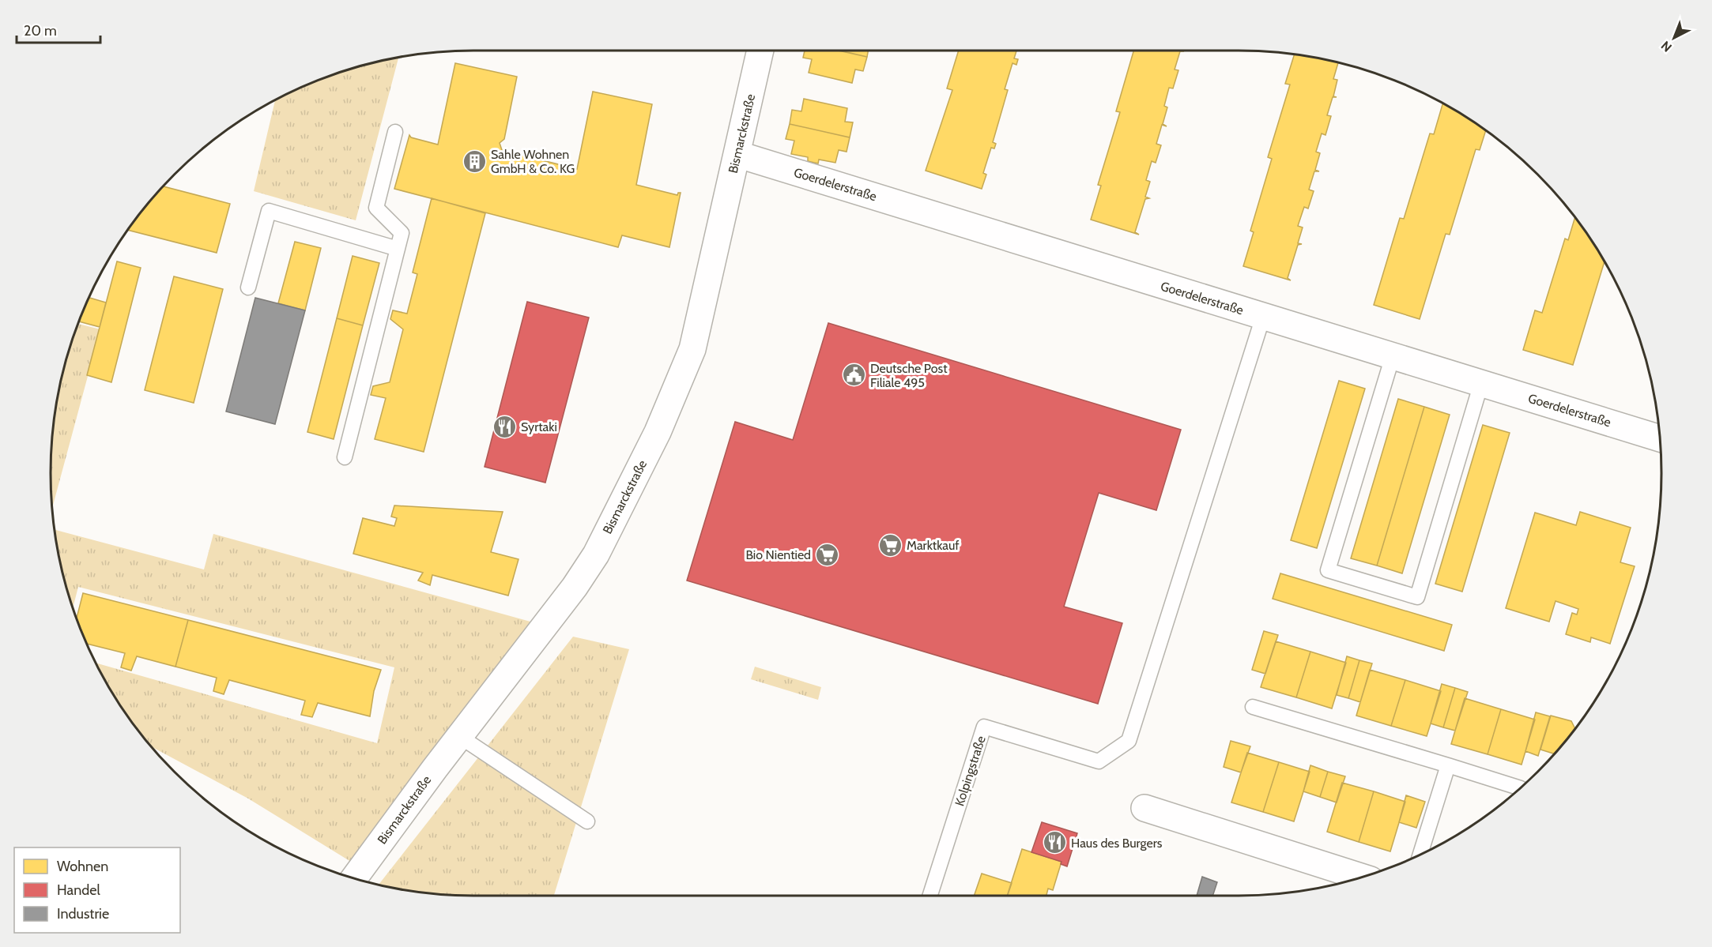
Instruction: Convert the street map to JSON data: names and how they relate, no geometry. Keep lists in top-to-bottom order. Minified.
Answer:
{"streets":{"street":["Bismarckstraße","Goerdelerstraße"],"lane":["Kolpingstraße"]},"crossings":[["Bismarckstraße","Goerdelerstraße"],["Goerdelerstraße","Kolpingstraße"]],"places":{"building":["Sahle Wohnen GmbH & Co. KG"],"public building":["Deutsche Post Filiale 495"],"restaurant":["Syrtaki","Haus des Burgers"],"supermarket":["Marktkauf","Bio Nientied"]},"legend":["Wohnen","Handel","Industrie"],"scale_bar":"20 m","north":"bottom left"}
